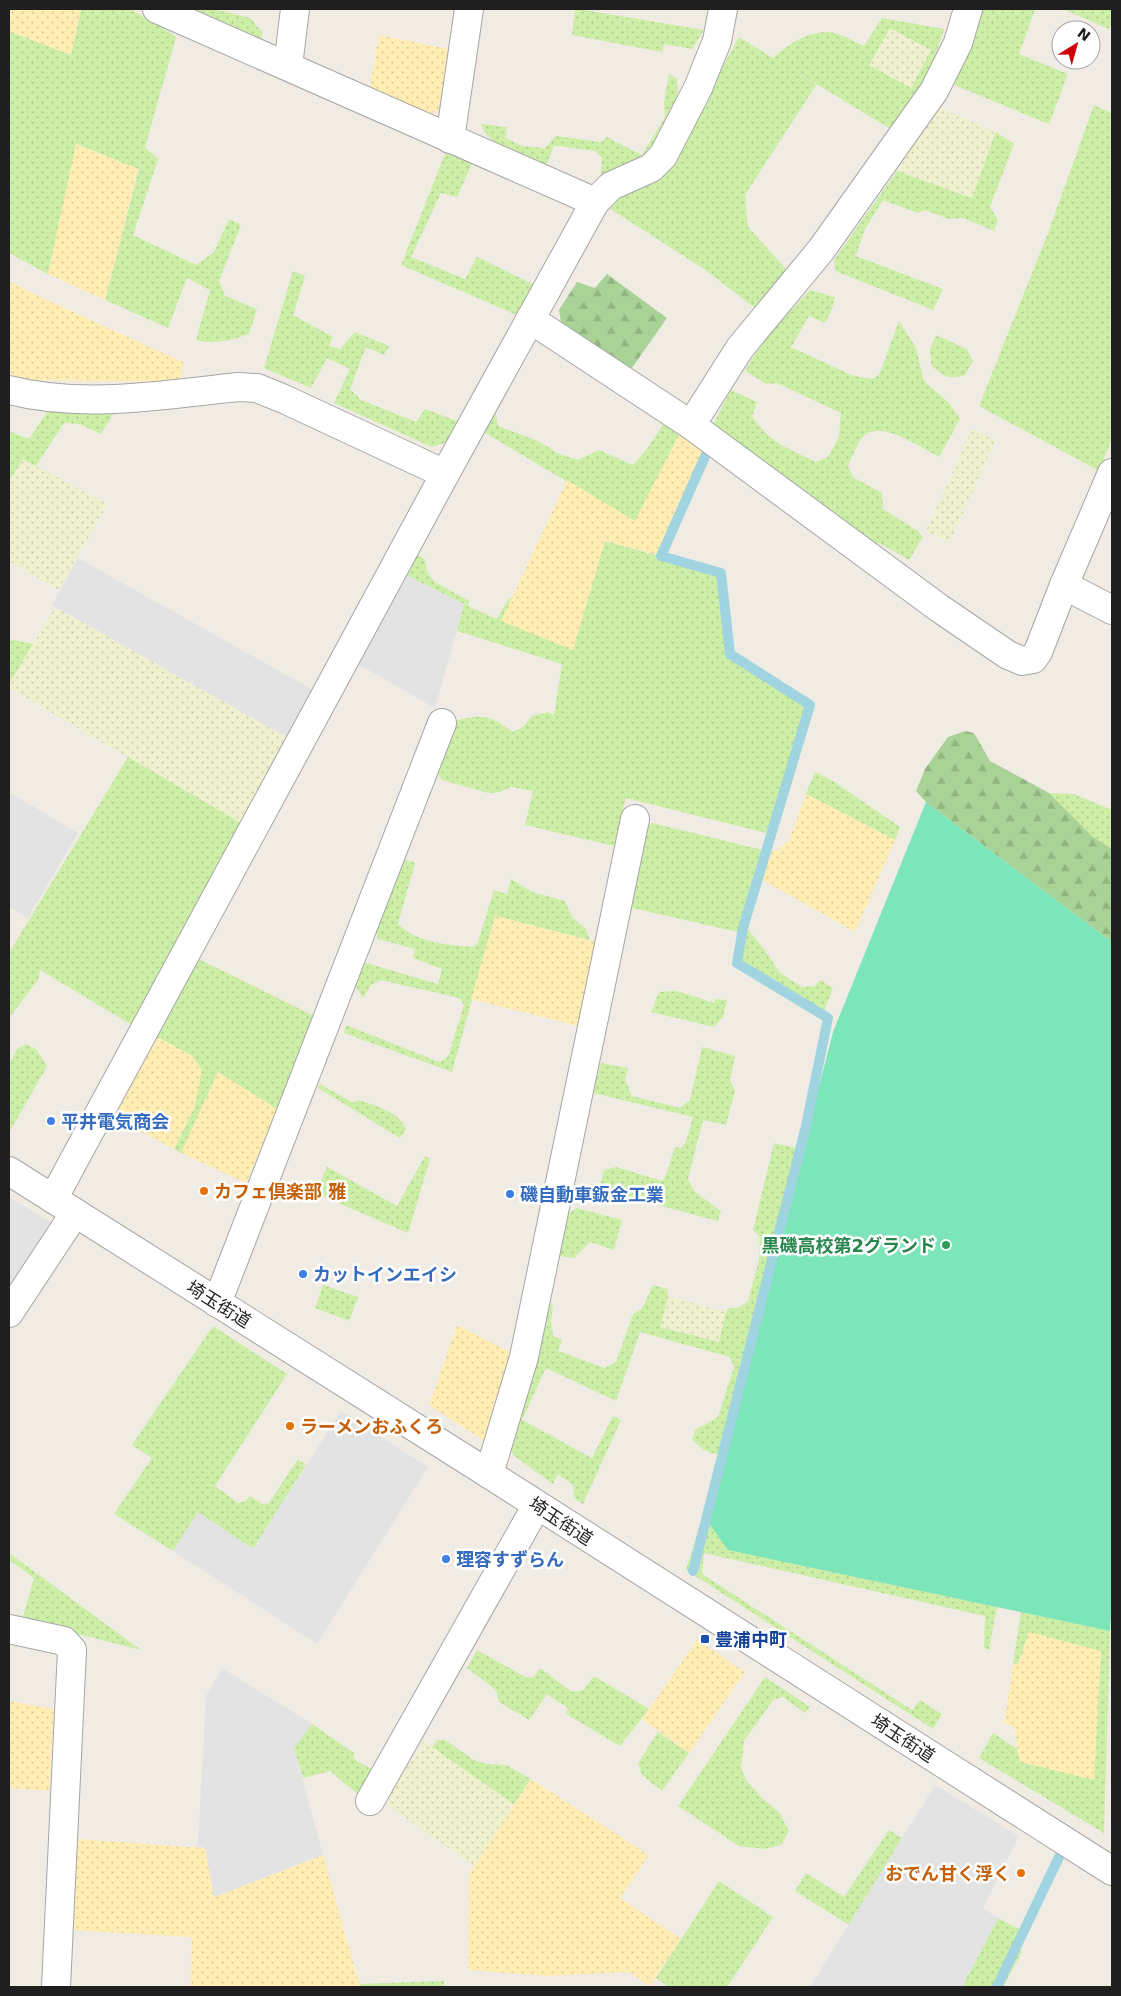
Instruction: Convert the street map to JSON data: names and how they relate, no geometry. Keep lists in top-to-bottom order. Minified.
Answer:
{"streets":{"street":["埼玉街道"]},"places":{"other":["平井電気商会","カフェ倶楽部 雅","磯自動車鈑金工業","黒磯高校第2グランド","カットインエイシ","ラーメンおふくろ","理容すずらん","おでん甘く浮く"],"transit":["豊浦中町"]},"north":"top right"}
